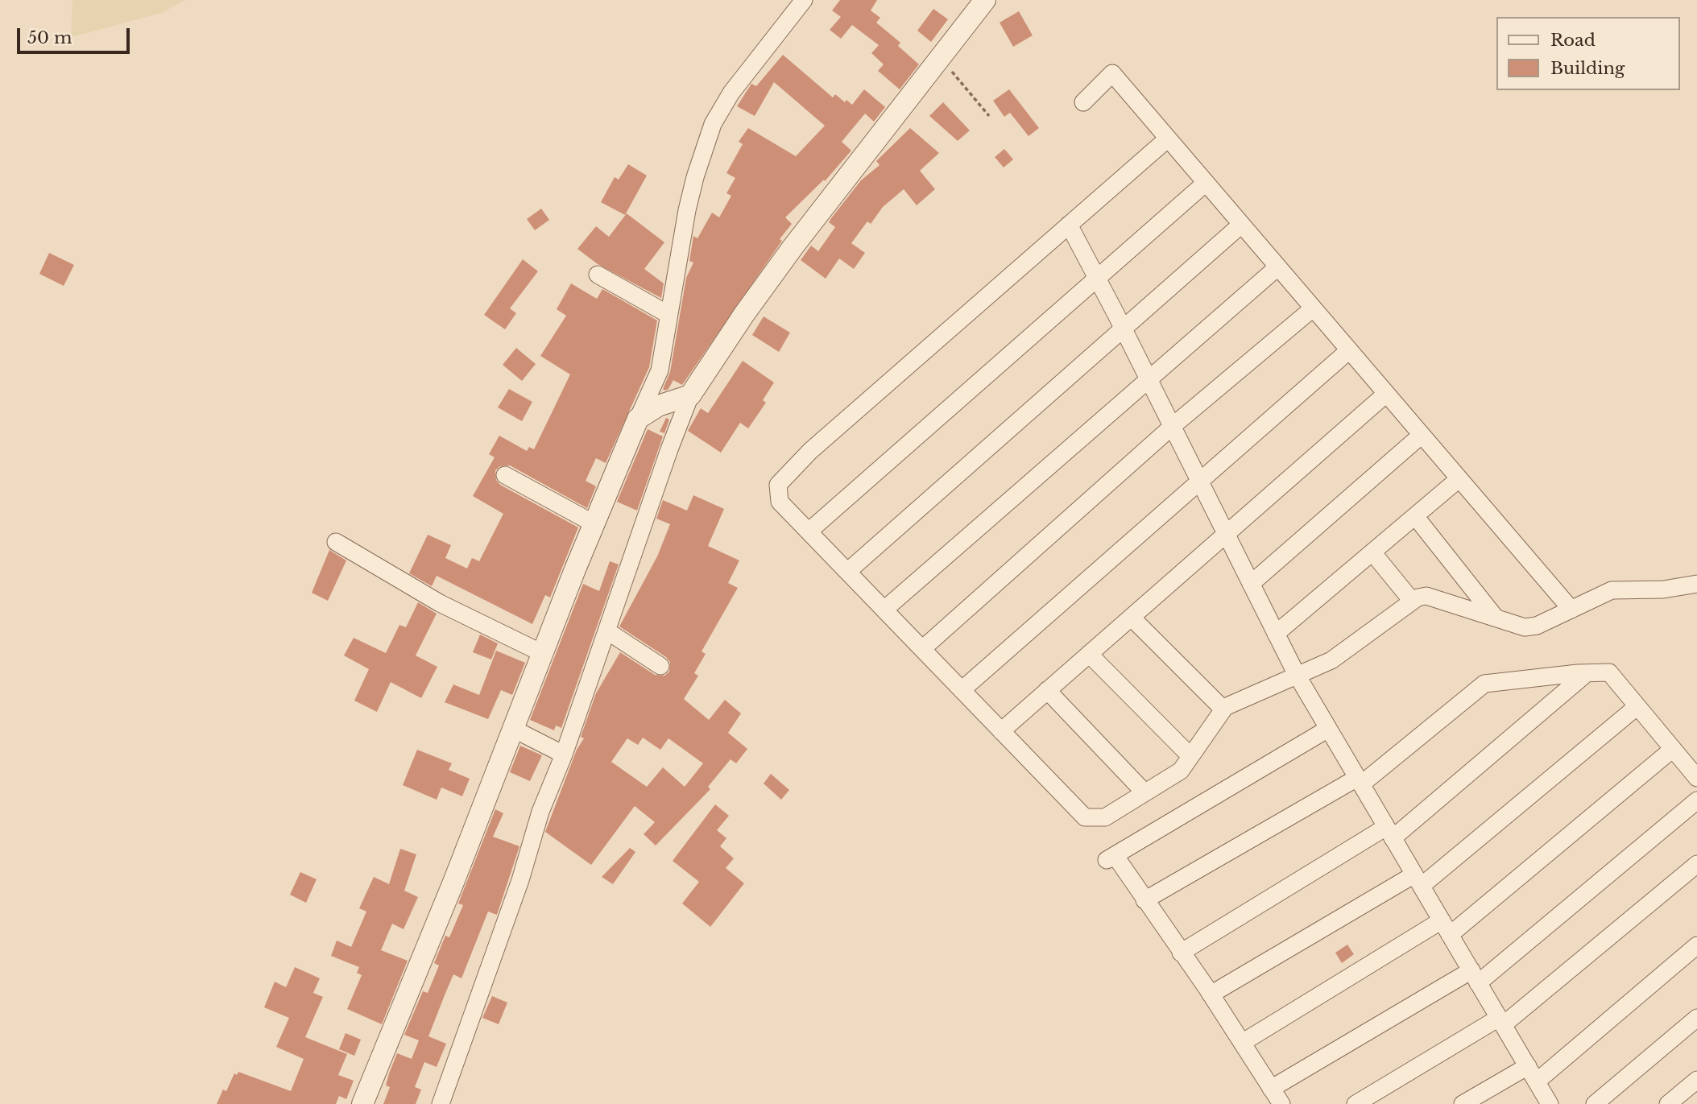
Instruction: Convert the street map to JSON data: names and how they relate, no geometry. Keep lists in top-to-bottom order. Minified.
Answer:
{"legend":["Road","Building"],"scale_bar":"50 m"}
